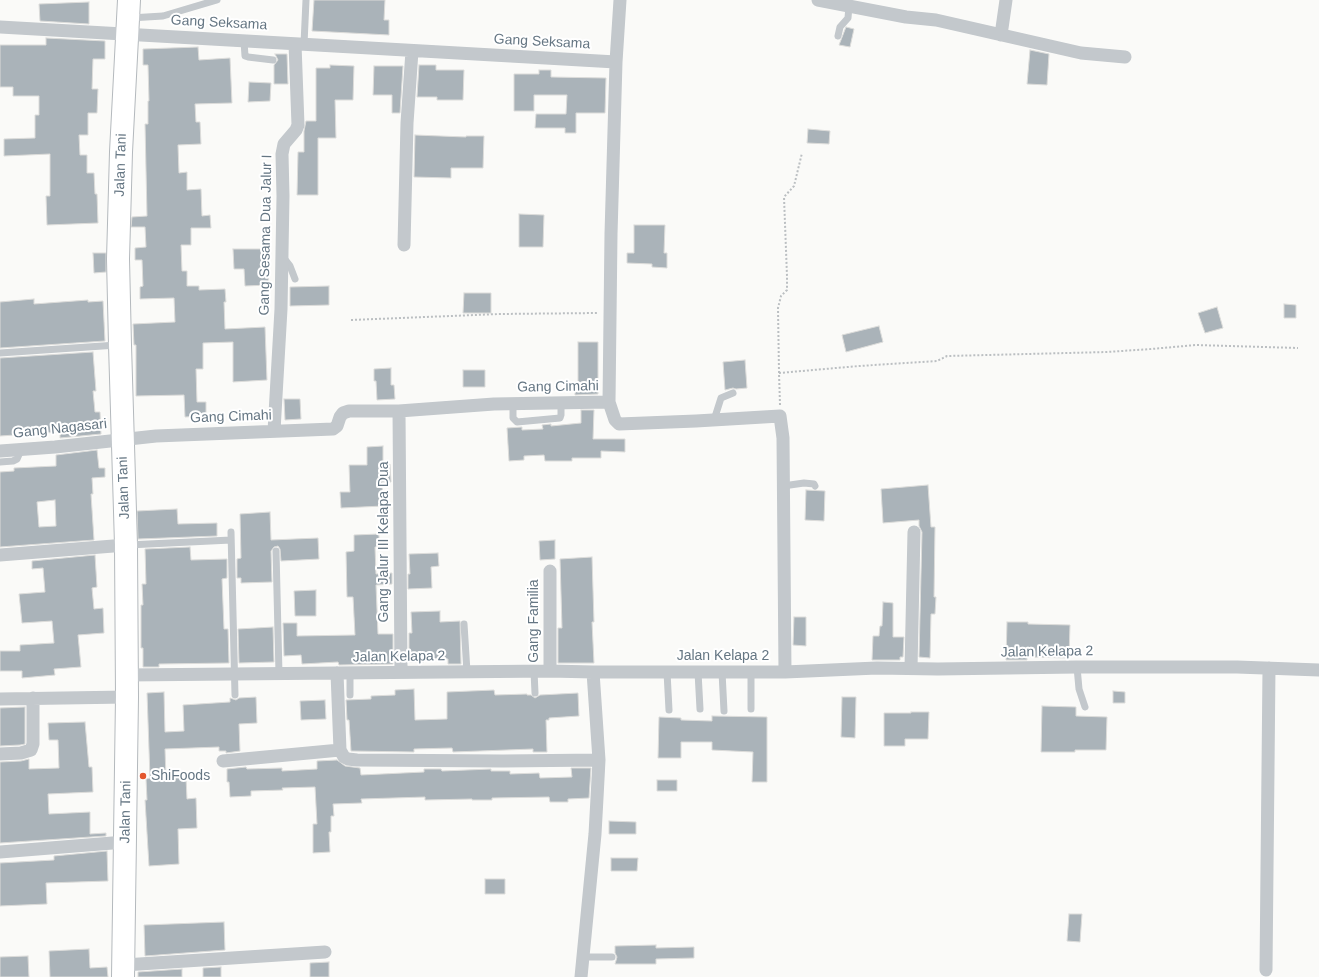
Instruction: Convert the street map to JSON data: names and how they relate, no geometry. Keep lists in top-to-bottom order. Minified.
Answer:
{"streets":{"highway":["Jalan Tani"],"street":["Gang Seksama","Gang Sesama Dua Jalur I","Gang Cimahi","Gang Nagasari","Gang Jalur III Kelapa Dua","Gang Familia","Jalan Kelapa 2"]},"crossings":[["Gang Seksama","Jalan Tani"],["Gang Seksama","Gang Sesama Dua Jalur I"],["Jalan Tani","Gang Cimahi"],["Jalan Tani","Gang Nagasari"],["Jalan Tani","Jalan Kelapa 2"],["Gang Sesama Dua Jalur I","Gang Cimahi"],["Gang Cimahi","Gang Nagasari"],["Gang Cimahi","Gang Jalur III Kelapa Dua"],["Gang Jalur III Kelapa Dua","Jalan Kelapa 2"],["Gang Familia","Jalan Kelapa 2"]],"places":["ShiFoods"]}
